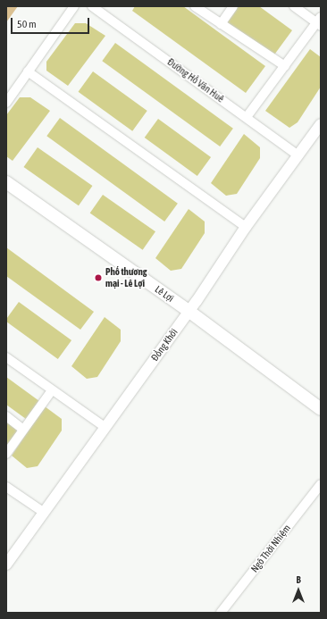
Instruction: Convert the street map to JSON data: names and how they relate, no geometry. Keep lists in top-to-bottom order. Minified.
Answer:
{"streets":{"main road":["Lê Lợi"],"street":["Đường Hồ Văn Huê","Đồng Khởi","Ngô Thời Nhiệm"]},"crossings":[["Đường Hồ Văn Huê","Đồng Khởi"],["Lê Lợi","Đồng Khởi"]],"places":["Phố thương mại - Lê Lợi"],"scale_bar":"50 m","north":"top"}
